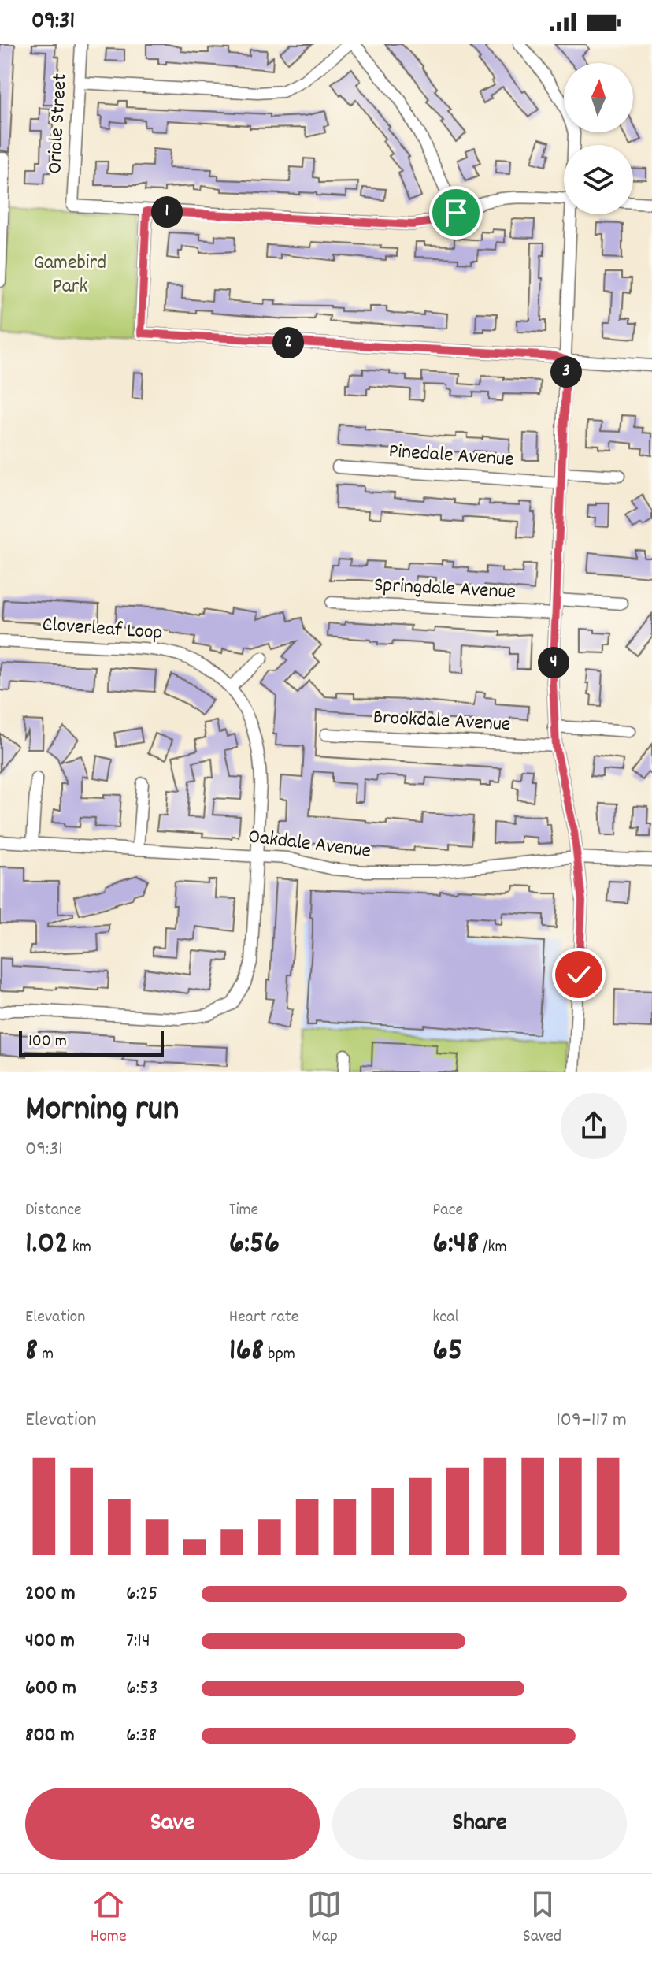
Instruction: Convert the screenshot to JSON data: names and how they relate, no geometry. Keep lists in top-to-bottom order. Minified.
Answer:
{"streets":{"street":["Oriole Street","Pinedale Avenue","Springdale Avenue","Cloverleaf Loop","Brookdale Avenue","Oakdale Avenue"]},"crossings":[["Cloverleaf Loop","Oakdale Avenue"]],"parks":["Gamebird Park"],"scale_bar":"100 m","north":"top","page":{"status":"09:31","pins":["1","2","3","4"],"scale":"100 m","heading":["Morning run","09:31"],"stats":[["Distance","1.02 km"],["Time","6:56"],["Pace","6:48 /km"],["Elevation","8 m"],["Heart rate","168 bpm"],["kcal","65"]],"chart":["Elevation","109–117 m"],"list":[{"name":"200 m","note":"6:25"},{"name":"400 m","note":"7:14"},{"name":"600 m","note":"6:53"},{"name":"800 m","note":"6:38"}],"buttons":["Save","Share"],"tabs":["Home","Map","Saved"]}}
